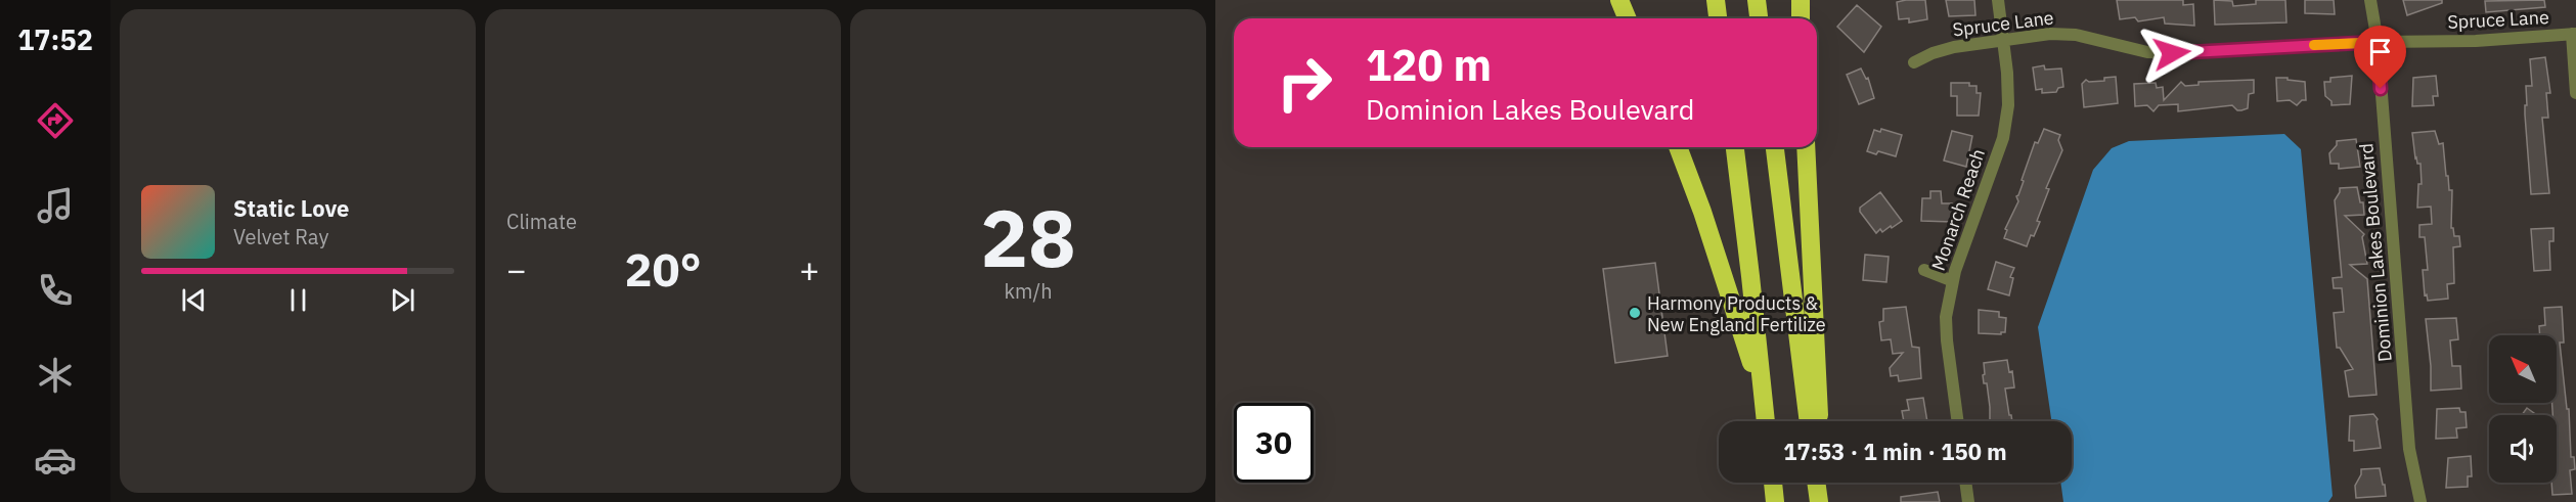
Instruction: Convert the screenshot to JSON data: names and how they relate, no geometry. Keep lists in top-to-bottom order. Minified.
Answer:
{"streets":{"street":["Spruce Lane","Monarch Reach","Dominion Lakes Boulevard"]},"crossings":[["Spruce Lane","Monarch Reach"],["Spruce Lane","Dominion Lakes Boulevard"]],"places":["Harmony Products & New England Fertilize"],"north":"top left","page":{"tabs":"17:52","tile":["Climate",["28","km/h"]],"turn":["120 m","Dominion Lakes Boulevard"],"song":["Static Love","Velvet Ray"],"heat":["−","20°","+"],"limit":"30","trip":"17:53 · 1 min · 150 m"}}
